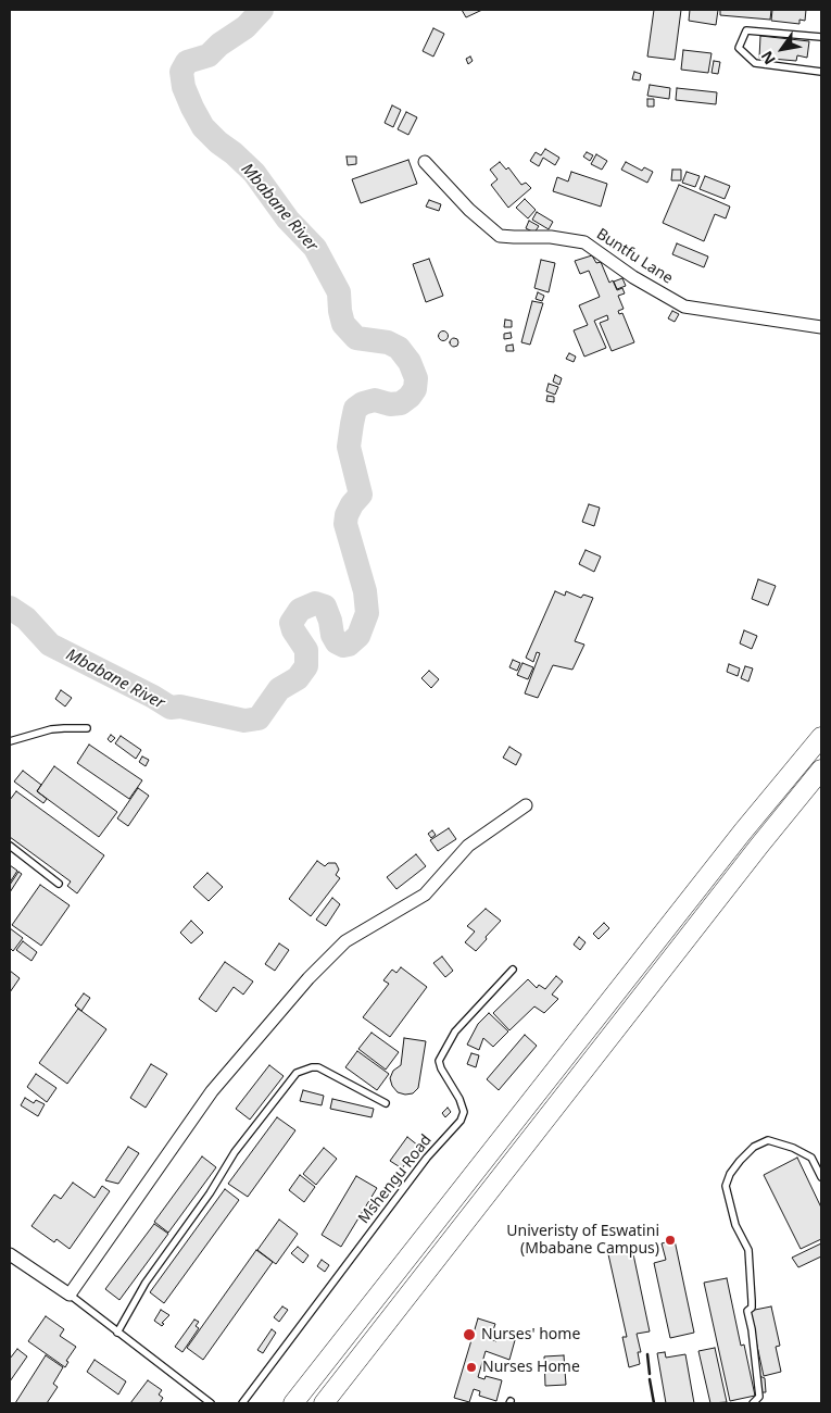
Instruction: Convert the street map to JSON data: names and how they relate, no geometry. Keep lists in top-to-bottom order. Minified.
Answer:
{"streets":{"street":["Buntfu Lane"],"lane":["Mshengu Road"]},"water":["Mbabane River"],"places":["Univeristy of Eswatini (Mbabane Campus)","Nurses' home","Nurses Home"],"north":"bottom left"}
